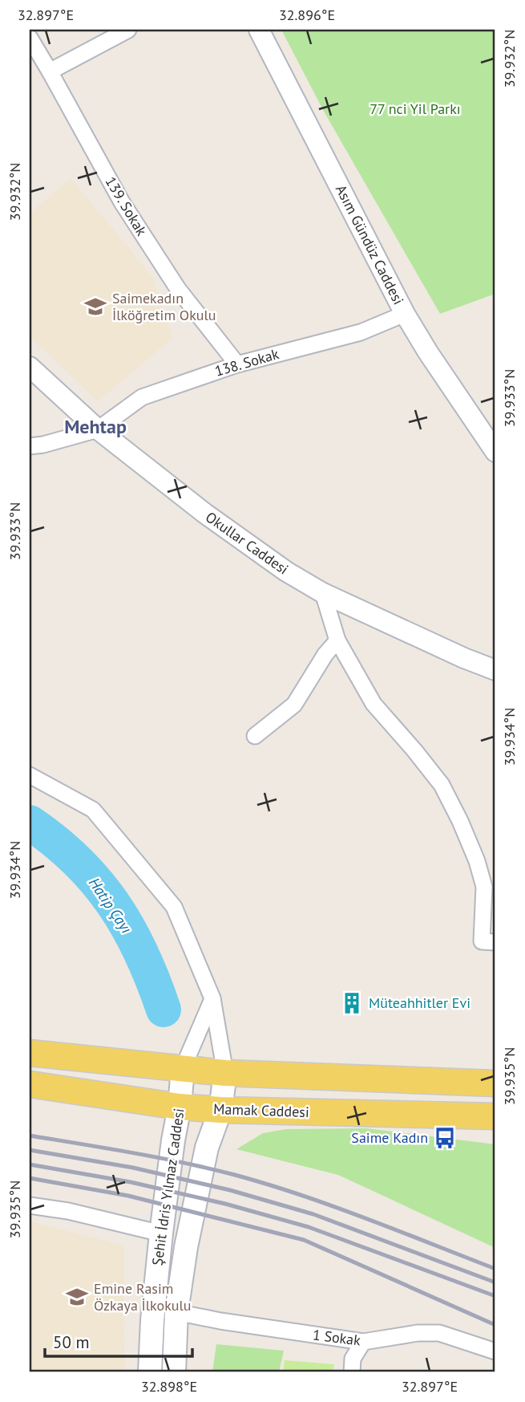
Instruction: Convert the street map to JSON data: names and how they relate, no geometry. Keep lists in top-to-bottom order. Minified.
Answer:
{"streets":{"main road":["Mamak Caddesi","Şehit İdris Yılmaz Caddesi"],"street":["139. Sokak","Asım Gündüz Caddesi","138. Sokak","Okullar Caddesi","1 Sokak"]},"crossings":[["139. Sokak","138. Sokak"],["Asım Gündüz Caddesi","138. Sokak"],["138. Sokak","Okullar Caddesi"],["Mamak Caddesi","Şehit İdris Yılmaz Caddesi"],["Şehit İdris Yılmaz Caddesi","1 Sokak"]],"districts":["Mehtap"],"water":["Hatip Çayı"],"parks":["77 nci Yil Parkı"],"places":{"school or university":["Saimekadın İlköğretim Okulu","Emine Rasim Özkaya İlkokulu"],"building":["Müteahhitler Evi"],"bus stop":["Saime Kadın"]},"scale_bar":"50 m","coordinates":["32.897°E","32.896°E","39.932°N","39.933°N","39.934°N","39.935°N","32.898°E"]}
